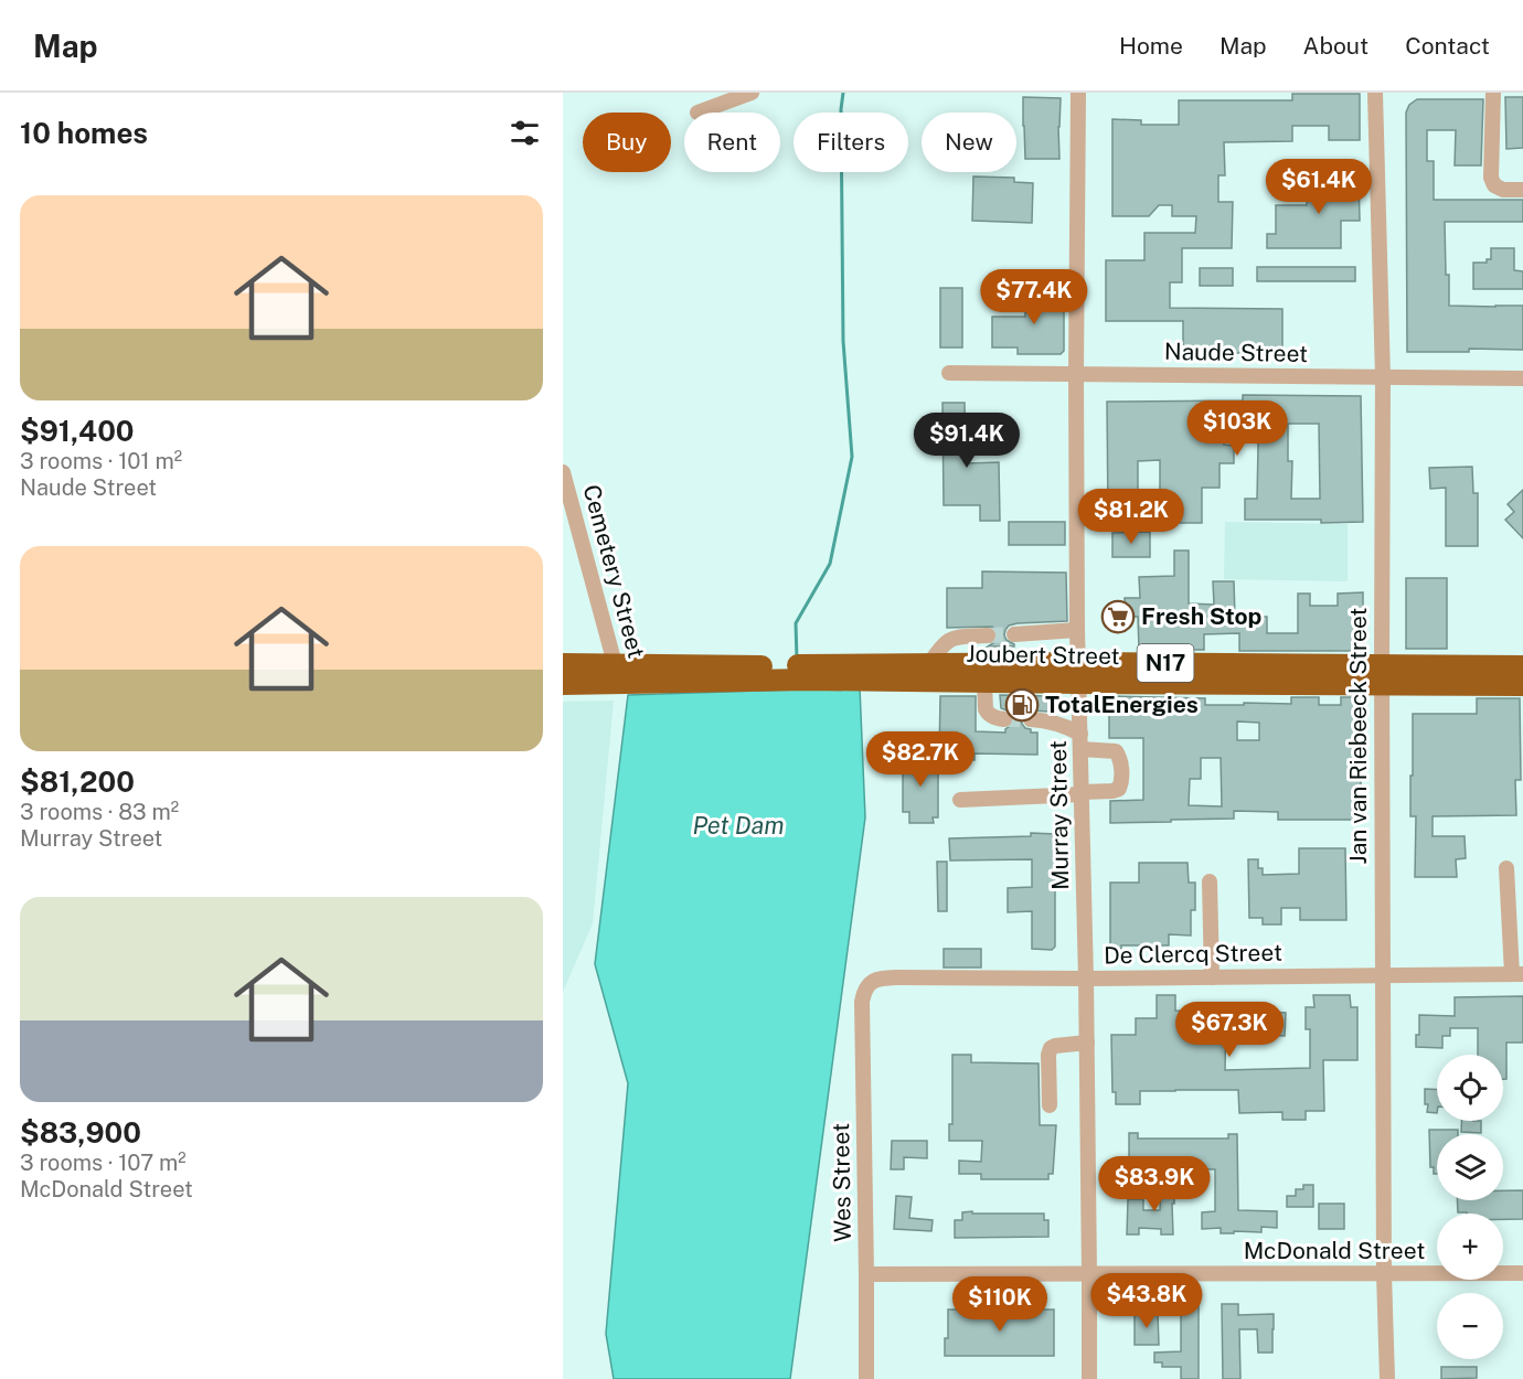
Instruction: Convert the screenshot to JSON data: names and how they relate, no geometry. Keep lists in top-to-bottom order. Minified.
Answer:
{"streets":{"highway":["Joubert Street","N17"],"street":["Naude Street","Cemetery Street","Jan van Riebeeck Street","Murray Street","De Clercq Street","Wes Street","McDonald Street"]},"crossings":[["Naude Street","Jan van Riebeeck Street"],["Naude Street","Murray Street"],["Cemetery Street","Joubert Street"],["Joubert Street","Jan van Riebeeck Street"],["Joubert Street","Murray Street"],["Jan van Riebeeck Street","De Clercq Street"],["Jan van Riebeeck Street","McDonald Street"],["Murray Street","De Clercq Street"],["Murray Street","McDonald Street"],["De Clercq Street","Wes Street"],["Wes Street","McDonald Street"]],"water":["Pet Dam"],"places":{"supermarket":["Fresh Stop"],"fuel station":["TotalEnergies"]},"page":{"header":"Map","nav":["Home","Map","About","Contact"],"heading":"10 homes","chip":["Buy","Rent","Filters","New"],"price":["$61.4K","$77.4K","$103K","$91.4K","$81.2K","$82.7K","$67.3K","$83.9K","$43.8K","$110K"],"list":[{"name":"$91,400","note":"3 rooms · 101 m² · Naude Street"},{"name":"$81,200","note":"3 rooms · 83 m² · Murray Street"},{"name":"$83,900","note":"3 rooms · 107 m² · McDonald Street"}],"map_buttons":["+","−"]}}
